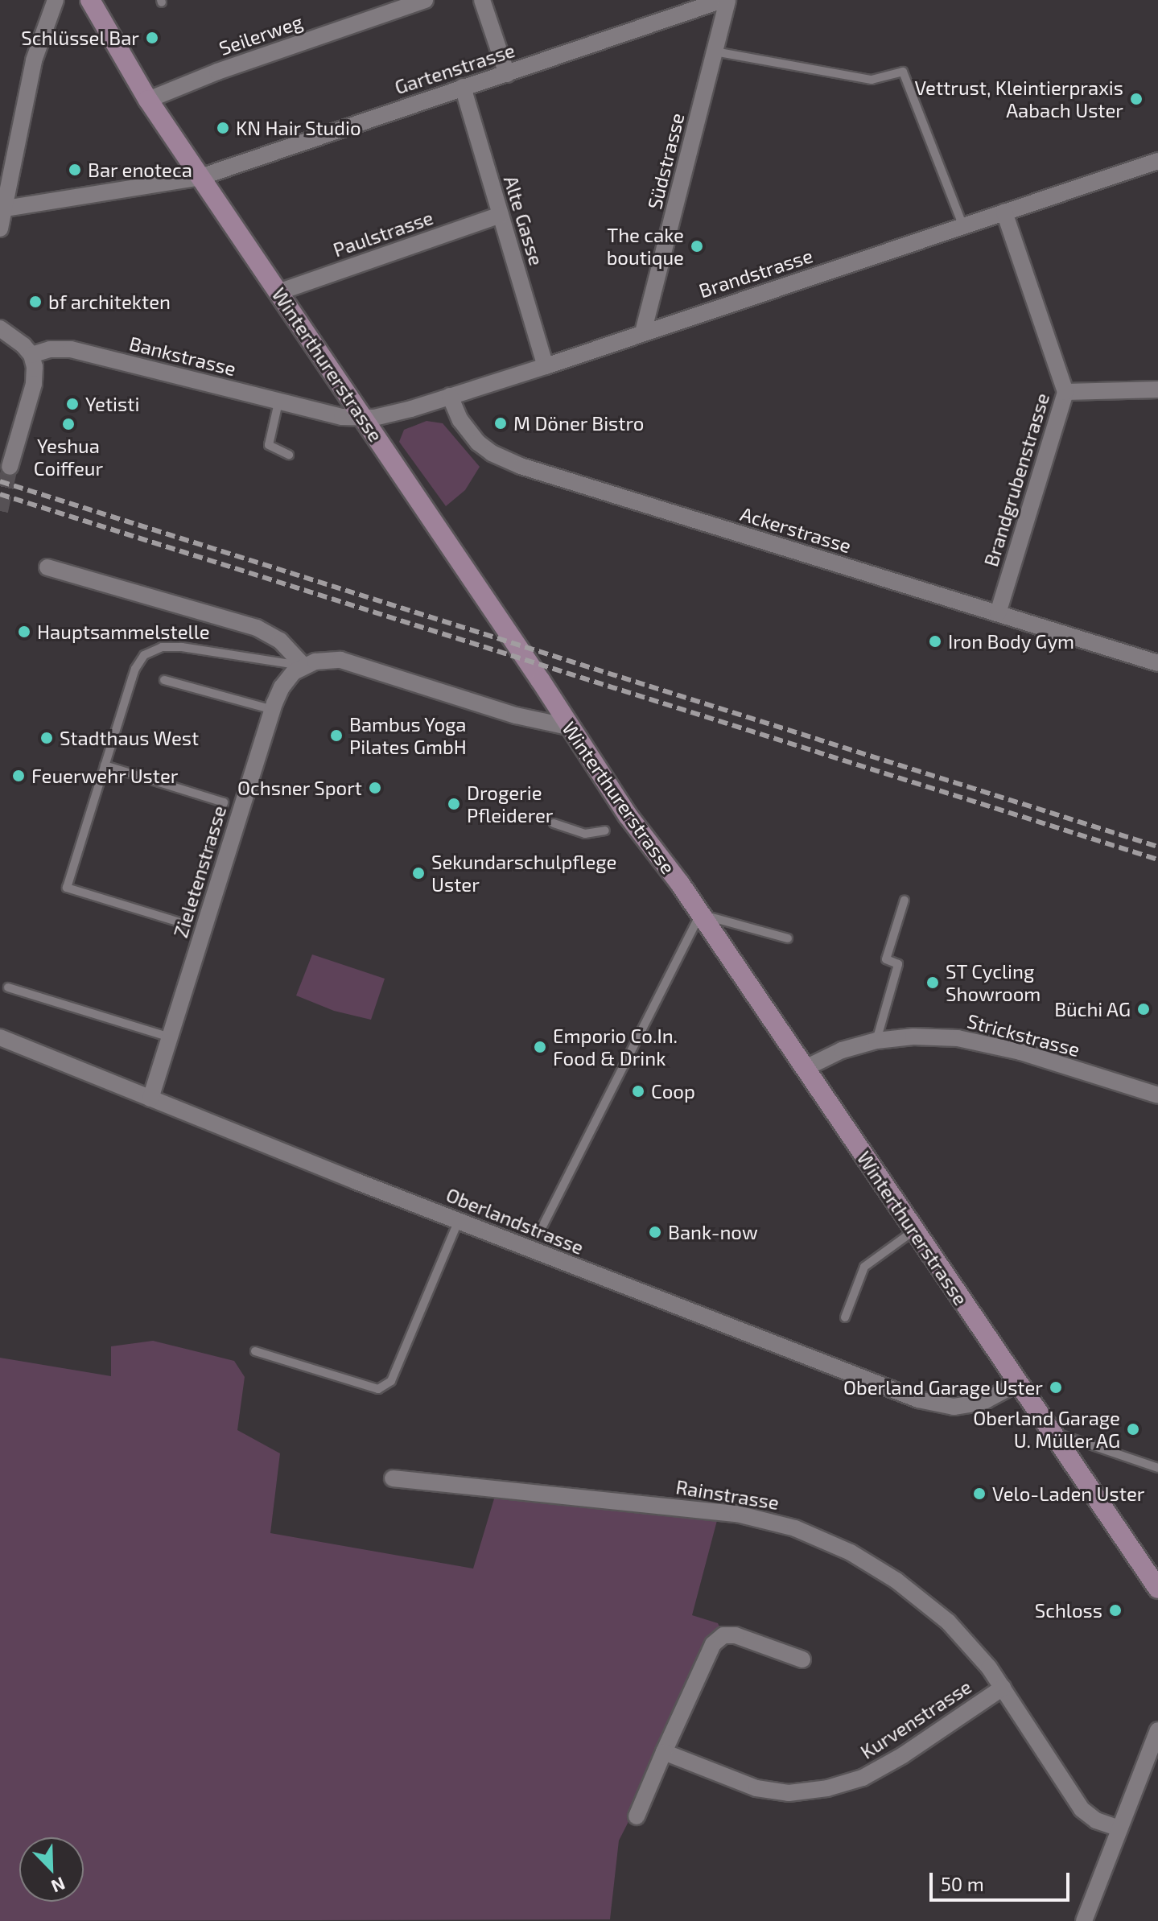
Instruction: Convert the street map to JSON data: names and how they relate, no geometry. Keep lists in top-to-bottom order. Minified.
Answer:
{"streets":{"main road":["Winterthurerstrasse"],"street":["Seilerweg","Gartenstrasse","Südstrasse","Alte Gasse","Paulstrasse","Brandstrasse","Bankstrasse","Brandgrubenstrasse","Ackerstrasse","Zieletenstrasse","Strickstrasse","Oberlandstrasse","Rainstrasse","Kurvenstrasse"]},"crossings":[["Seilerweg","Winterthurerstrasse"],["Gartenstrasse","Alte Gasse"],["Gartenstrasse","Winterthurerstrasse"],["Südstrasse","Brandstrasse"],["Alte Gasse","Paulstrasse"],["Alte Gasse","Brandstrasse"],["Paulstrasse","Winterthurerstrasse"],["Brandstrasse","Bankstrasse"],["Brandstrasse","Winterthurerstrasse"],["Brandstrasse","Brandgrubenstrasse"],["Brandstrasse","Ackerstrasse"],["Bankstrasse","Winterthurerstrasse"],["Winterthurerstrasse","Strickstrasse"],["Winterthurerstrasse","Oberlandstrasse"],["Brandgrubenstrasse","Ackerstrasse"],["Zieletenstrasse","Oberlandstrasse"],["Rainstrasse","Kurvenstrasse"]],"places":["Schlüssel Bar","Vettrust, Kleintierpraxis Aabach Uster","KN Hair Studio","Bar enoteca","The cake boutique","bf architekten","Yetisti","M Döner Bistro","Yeshua Coiffeur","Hauptsammelstelle","Iron Body Gym","Bambus Yoga Pilates GmbH","Stadthaus West","Feuerwehr Uster","Ochsner Sport","Drogerie Pfleiderer","Sekundarschulpflege Uster","ST Cycling Showroom","Büchi AG","Emporio Co.In. Food & Drink","Coop","Bank-now","Oberland Garage Uster","Oberland Garage U. Müller AG","Velo-Laden Uster","Schloss"],"scale_bar":"50 m","north":"bottom right"}
